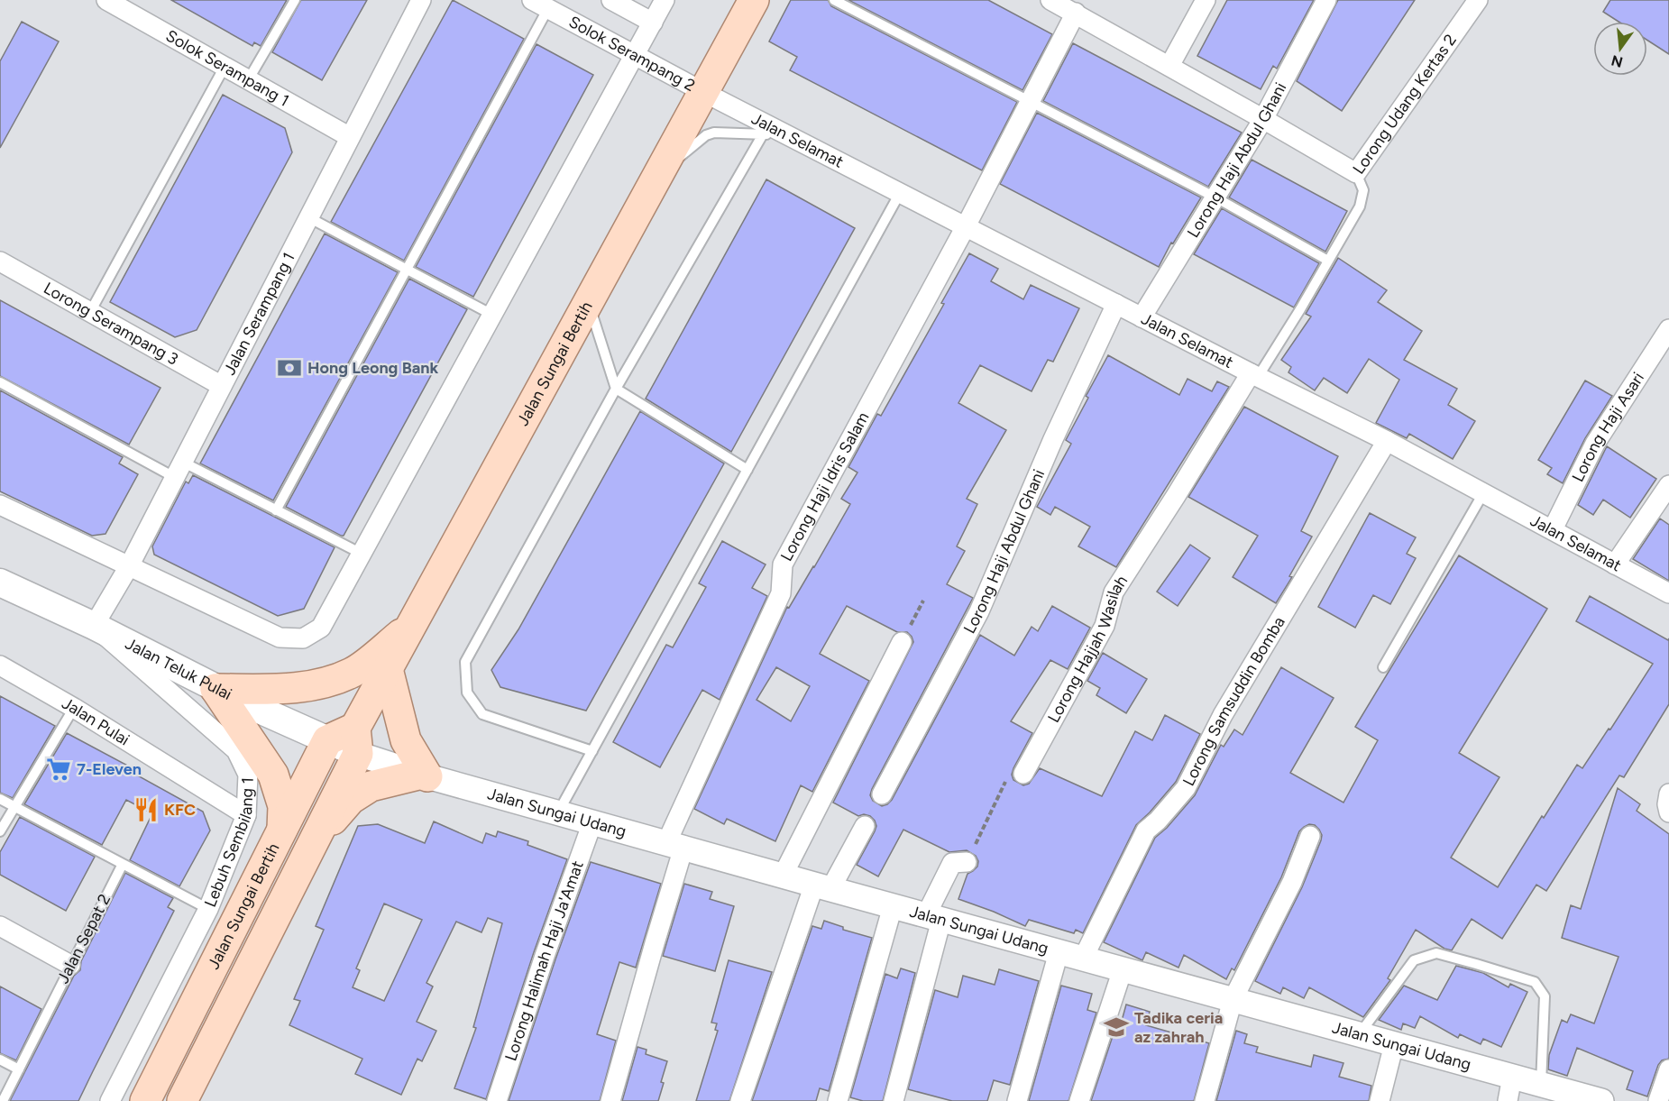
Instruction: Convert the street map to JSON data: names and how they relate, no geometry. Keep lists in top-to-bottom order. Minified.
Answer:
{"streets":{"main road":["Jalan Sungai Bertih","Jalan Teluk Pulai"],"street":["Solok Serampang 2","Solok Serampang 1","Lorong Udang Kertas 2","Jalan Selamat","Lorong Haji Abdul Ghani","Jalan Serampang 1","Lorong Serampang 3","Lorong Haji Asari","Lorong Haji Idris Salam","Lorong Hajjah Wasilah","Lorong Samsuddin Bomba","Jalan Pulai","Jalan Sungai Udang","Lebuh Sembilang 1","Lorong Halimah Haji Ja'Amat"],"lane":["Jalan Sepat 2"]},"crossings":[["Solok Serampang 2","Jalan Selamat"],["Solok Serampang 2","Jalan Sungai Bertih"],["Solok Serampang 1","Jalan Serampang 1"],["Lorong Udang Kertas 2","Lorong Haji Abdul Ghani"],["Lorong Udang Kertas 2","Lorong Haji Idris Salam"],["Jalan Selamat","Lorong Haji Abdul Ghani"],["Jalan Selamat","Jalan Sungai Bertih"],["Jalan Selamat","Lorong Haji Asari"],["Jalan Selamat","Lorong Haji Idris Salam"],["Jalan Selamat","Lorong Hajjah Wasilah"],["Jalan Selamat","Lorong Samsuddin Bomba"],["Jalan Serampang 1","Lorong Serampang 3"],["Jalan Serampang 1","Jalan Teluk Pulai"],["Jalan Serampang 1","Lebuh Sembilang 1"],["Jalan Sungai Bertih","Jalan Teluk Pulai"],["Jalan Sungai Bertih","Jalan Sungai Udang"],["Lorong Haji Idris Salam","Jalan Sungai Udang"],["Jalan Teluk Pulai","Lebuh Sembilang 1"],["Lorong Samsuddin Bomba","Jalan Sungai Udang"],["Jalan Pulai","Lebuh Sembilang 1"],["Jalan Sungai Udang","Lorong Halimah Haji Ja'Amat"]],"places":{"bank":["Hong Leong Bank"],"supermarket":["7-Eleven"],"restaurant":["KFC"],"school or university":["Tadika ceria az zahrah"]},"north":"bottom"}
